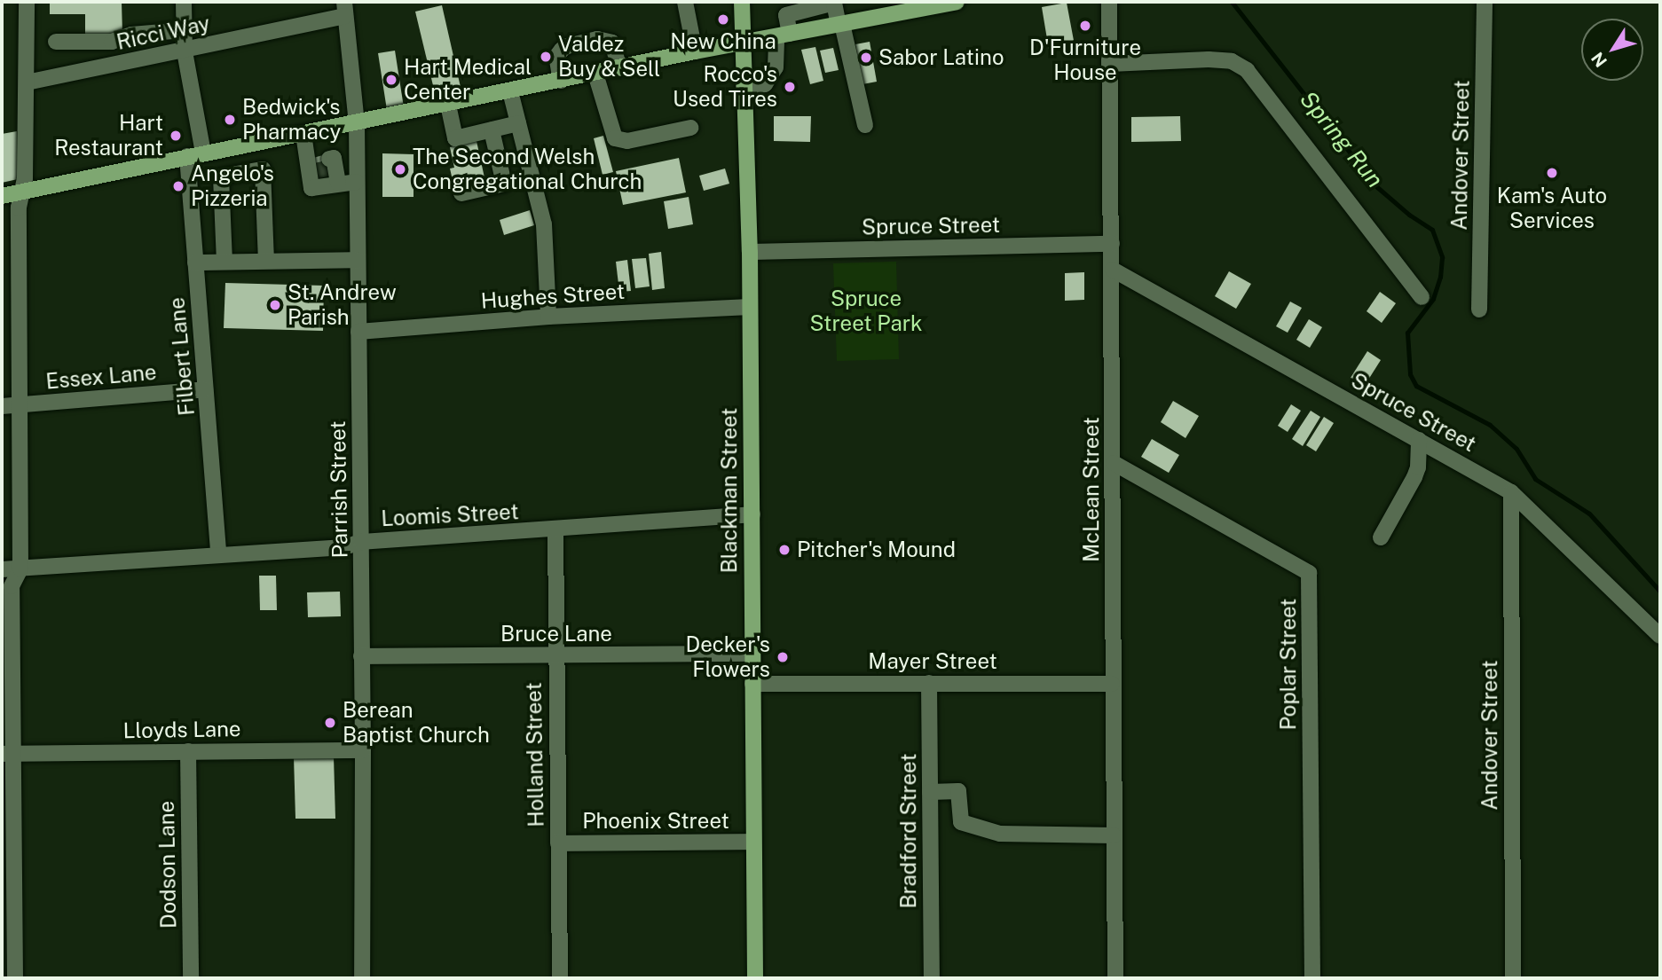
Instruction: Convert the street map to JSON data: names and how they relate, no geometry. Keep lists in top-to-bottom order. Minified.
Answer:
{"streets":{"main road":["Blackman Street"],"street":["Ricci Way","Andover Street","Spruce Street","Hughes Street","Filbert Lane","Essex Lane","Parrish Street","McLean Street","Loomis Street","Bruce Lane","Mayer Street","Poplar Street","Lloyds Lane","Holland Street","Phoenix Street","Bradford Street","Dodson Lane"]},"crossings":[["Ricci Way","Filbert Lane"],["Ricci Way","Parrish Street"],["Andover Street","Spruce Street"],["Spruce Street","McLean Street"],["Spruce Street","Blackman Street"],["Hughes Street","Parrish Street"],["Hughes Street","Blackman Street"],["Filbert Lane","Essex Lane"],["Filbert Lane","Loomis Street"],["Parrish Street","Loomis Street"],["Parrish Street","Bruce Lane"],["Parrish Street","Lloyds Lane"],["McLean Street","Mayer Street"],["McLean Street","Poplar Street"],["Blackman Street","Loomis Street"],["Blackman Street","Bruce Lane"],["Blackman Street","Mayer Street"],["Blackman Street","Phoenix Street"],["Loomis Street","Holland Street"],["Bruce Lane","Holland Street"],["Mayer Street","Bradford Street"],["Lloyds Lane","Dodson Lane"],["Holland Street","Phoenix Street"]],"water":["Spring Run"],"parks":["Spruce Street Park"],"places":["New China","D'Furniture House","Valdez Buy & Sell","Sabor Latino","Hart Medical Center","Rocco's Used Tires","Bedwick's Pharmacy","Hart Restaurant","The Second Welsh Congregational Church","Kam's Auto Services","Angelo's Pizzeria","St. Andrew Parish","Pitcher's Mound","Decker's Flowers","Berean Baptist Church"],"north":"bottom left"}
